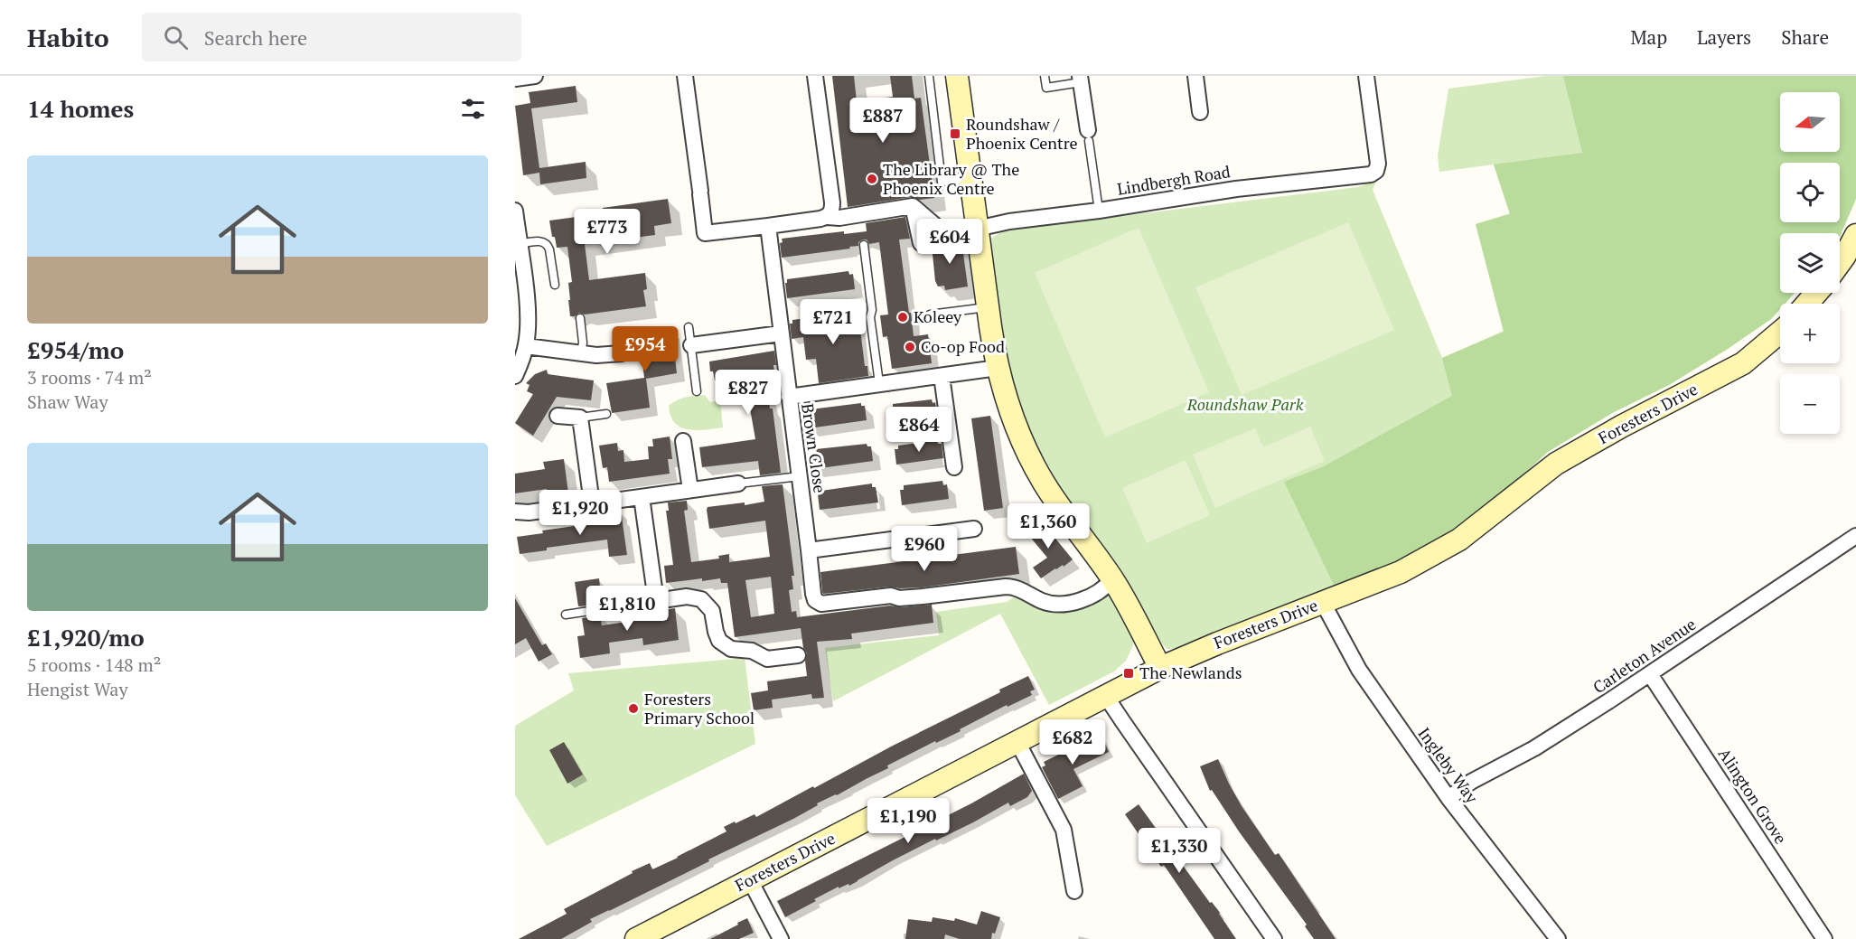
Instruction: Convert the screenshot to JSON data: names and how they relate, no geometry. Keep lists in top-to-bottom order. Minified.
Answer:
{"streets":{"main road":["Foresters Drive"],"street":["Lindbergh Road","Brown Close","Carleton Avenue","Ingleby Way","Alington Grove"]},"crossings":[["Foresters Drive","Ingleby Way"],["Carleton Avenue","Ingleby Way"],["Carleton Avenue","Alington Grove"]],"parks":["Roundshaw Park"],"places":{"transit":["Roundshaw / Phoenix Centre","The Newlands"],"other":["The Library @ The Phoenix Centre","Koleey","Co-op Food","Foresters Primary School"]},"north":"left","page":{"header":"Habito","search":"Search here","nav":["Map","Layers","Share"],"heading":"14 homes","map_buttons":["+","−"],"price":["£887","£773","£604","£721","£954","£827","£864","£1,920","£1,360","£960","£1,810","£682","£1,190","£1,330"],"list":[{"name":"£954/mo","note":"3 rooms · 74 m² · Shaw Way"},{"name":"£1,920/mo","note":"5 rooms · 148 m² · Hengist Way"}]}}
